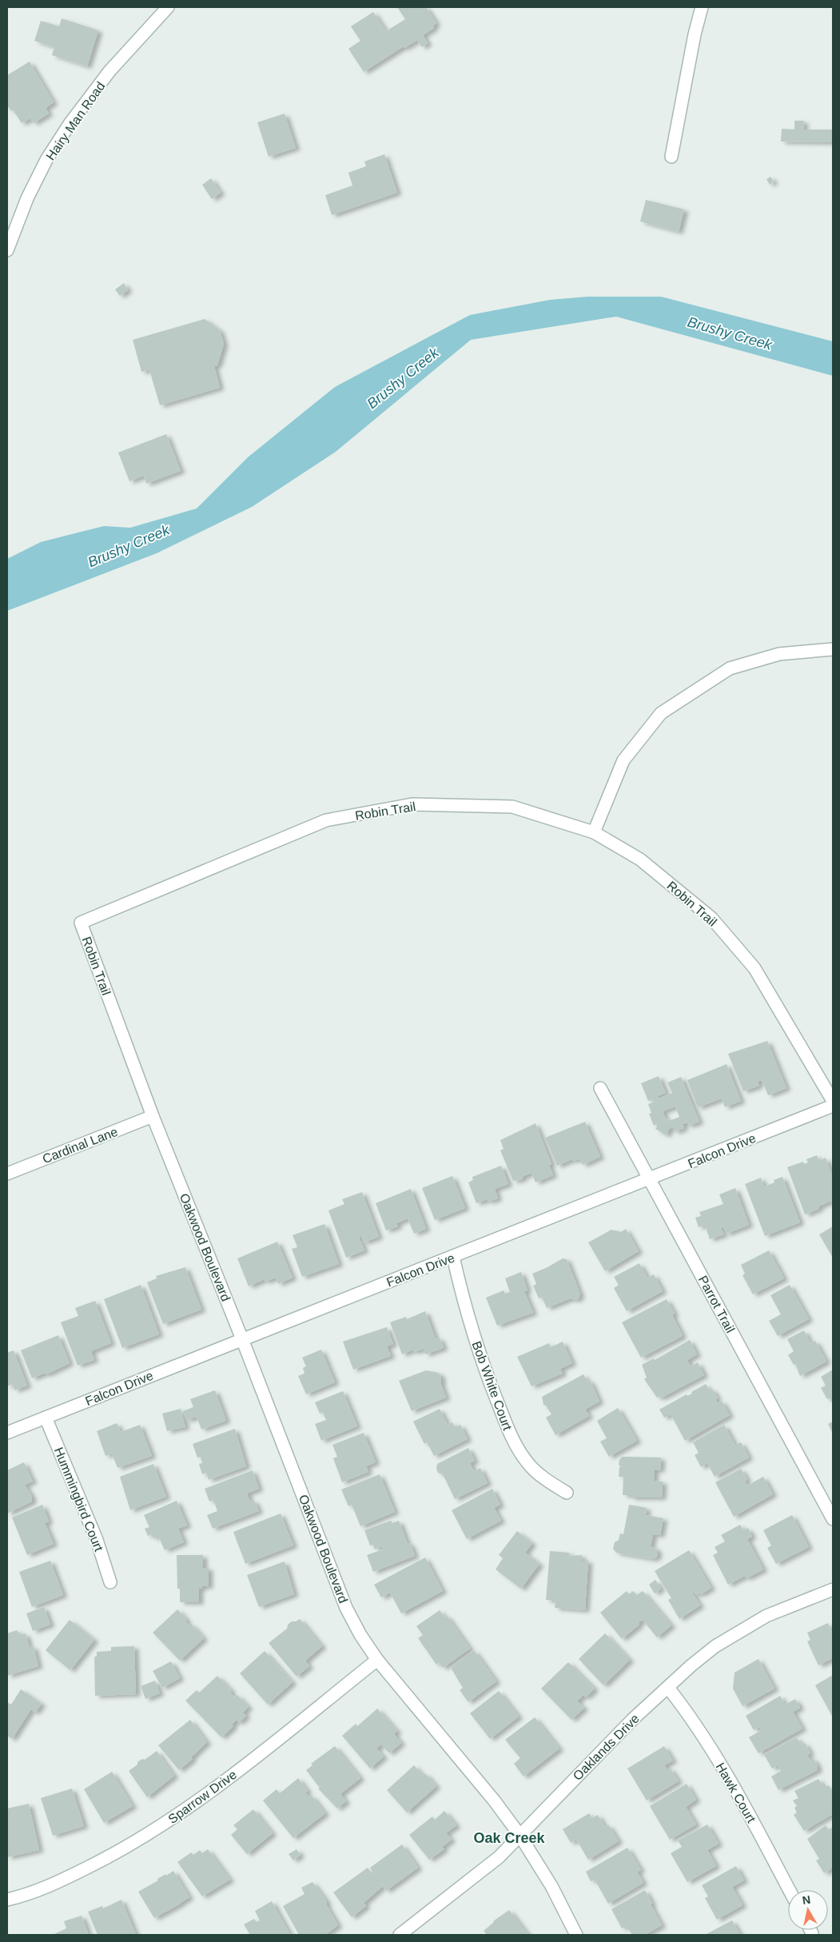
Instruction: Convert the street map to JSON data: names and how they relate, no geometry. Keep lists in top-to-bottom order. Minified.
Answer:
{"streets":{"street":["Hairy Man Road","Robin Trail","Cardinal Lane","Falcon Drive","Oakwood Boulevard","Parrot Trail","Bob White Court","Hummingbird Court","Oaklands Drive","Hawk Court","Sparrow Drive"]},"crossings":[["Robin Trail","Cardinal Lane"],["Robin Trail","Oakwood Boulevard"],["Cardinal Lane","Oakwood Boulevard"],["Falcon Drive","Oakwood Boulevard"],["Falcon Drive","Parrot Trail"],["Falcon Drive","Bob White Court"],["Falcon Drive","Hummingbird Court"],["Oakwood Boulevard","Oaklands Drive"],["Oakwood Boulevard","Sparrow Drive"],["Oaklands Drive","Hawk Court"]],"districts":["Oak Creek"],"water":["Brushy Creek"],"north":"top"}
